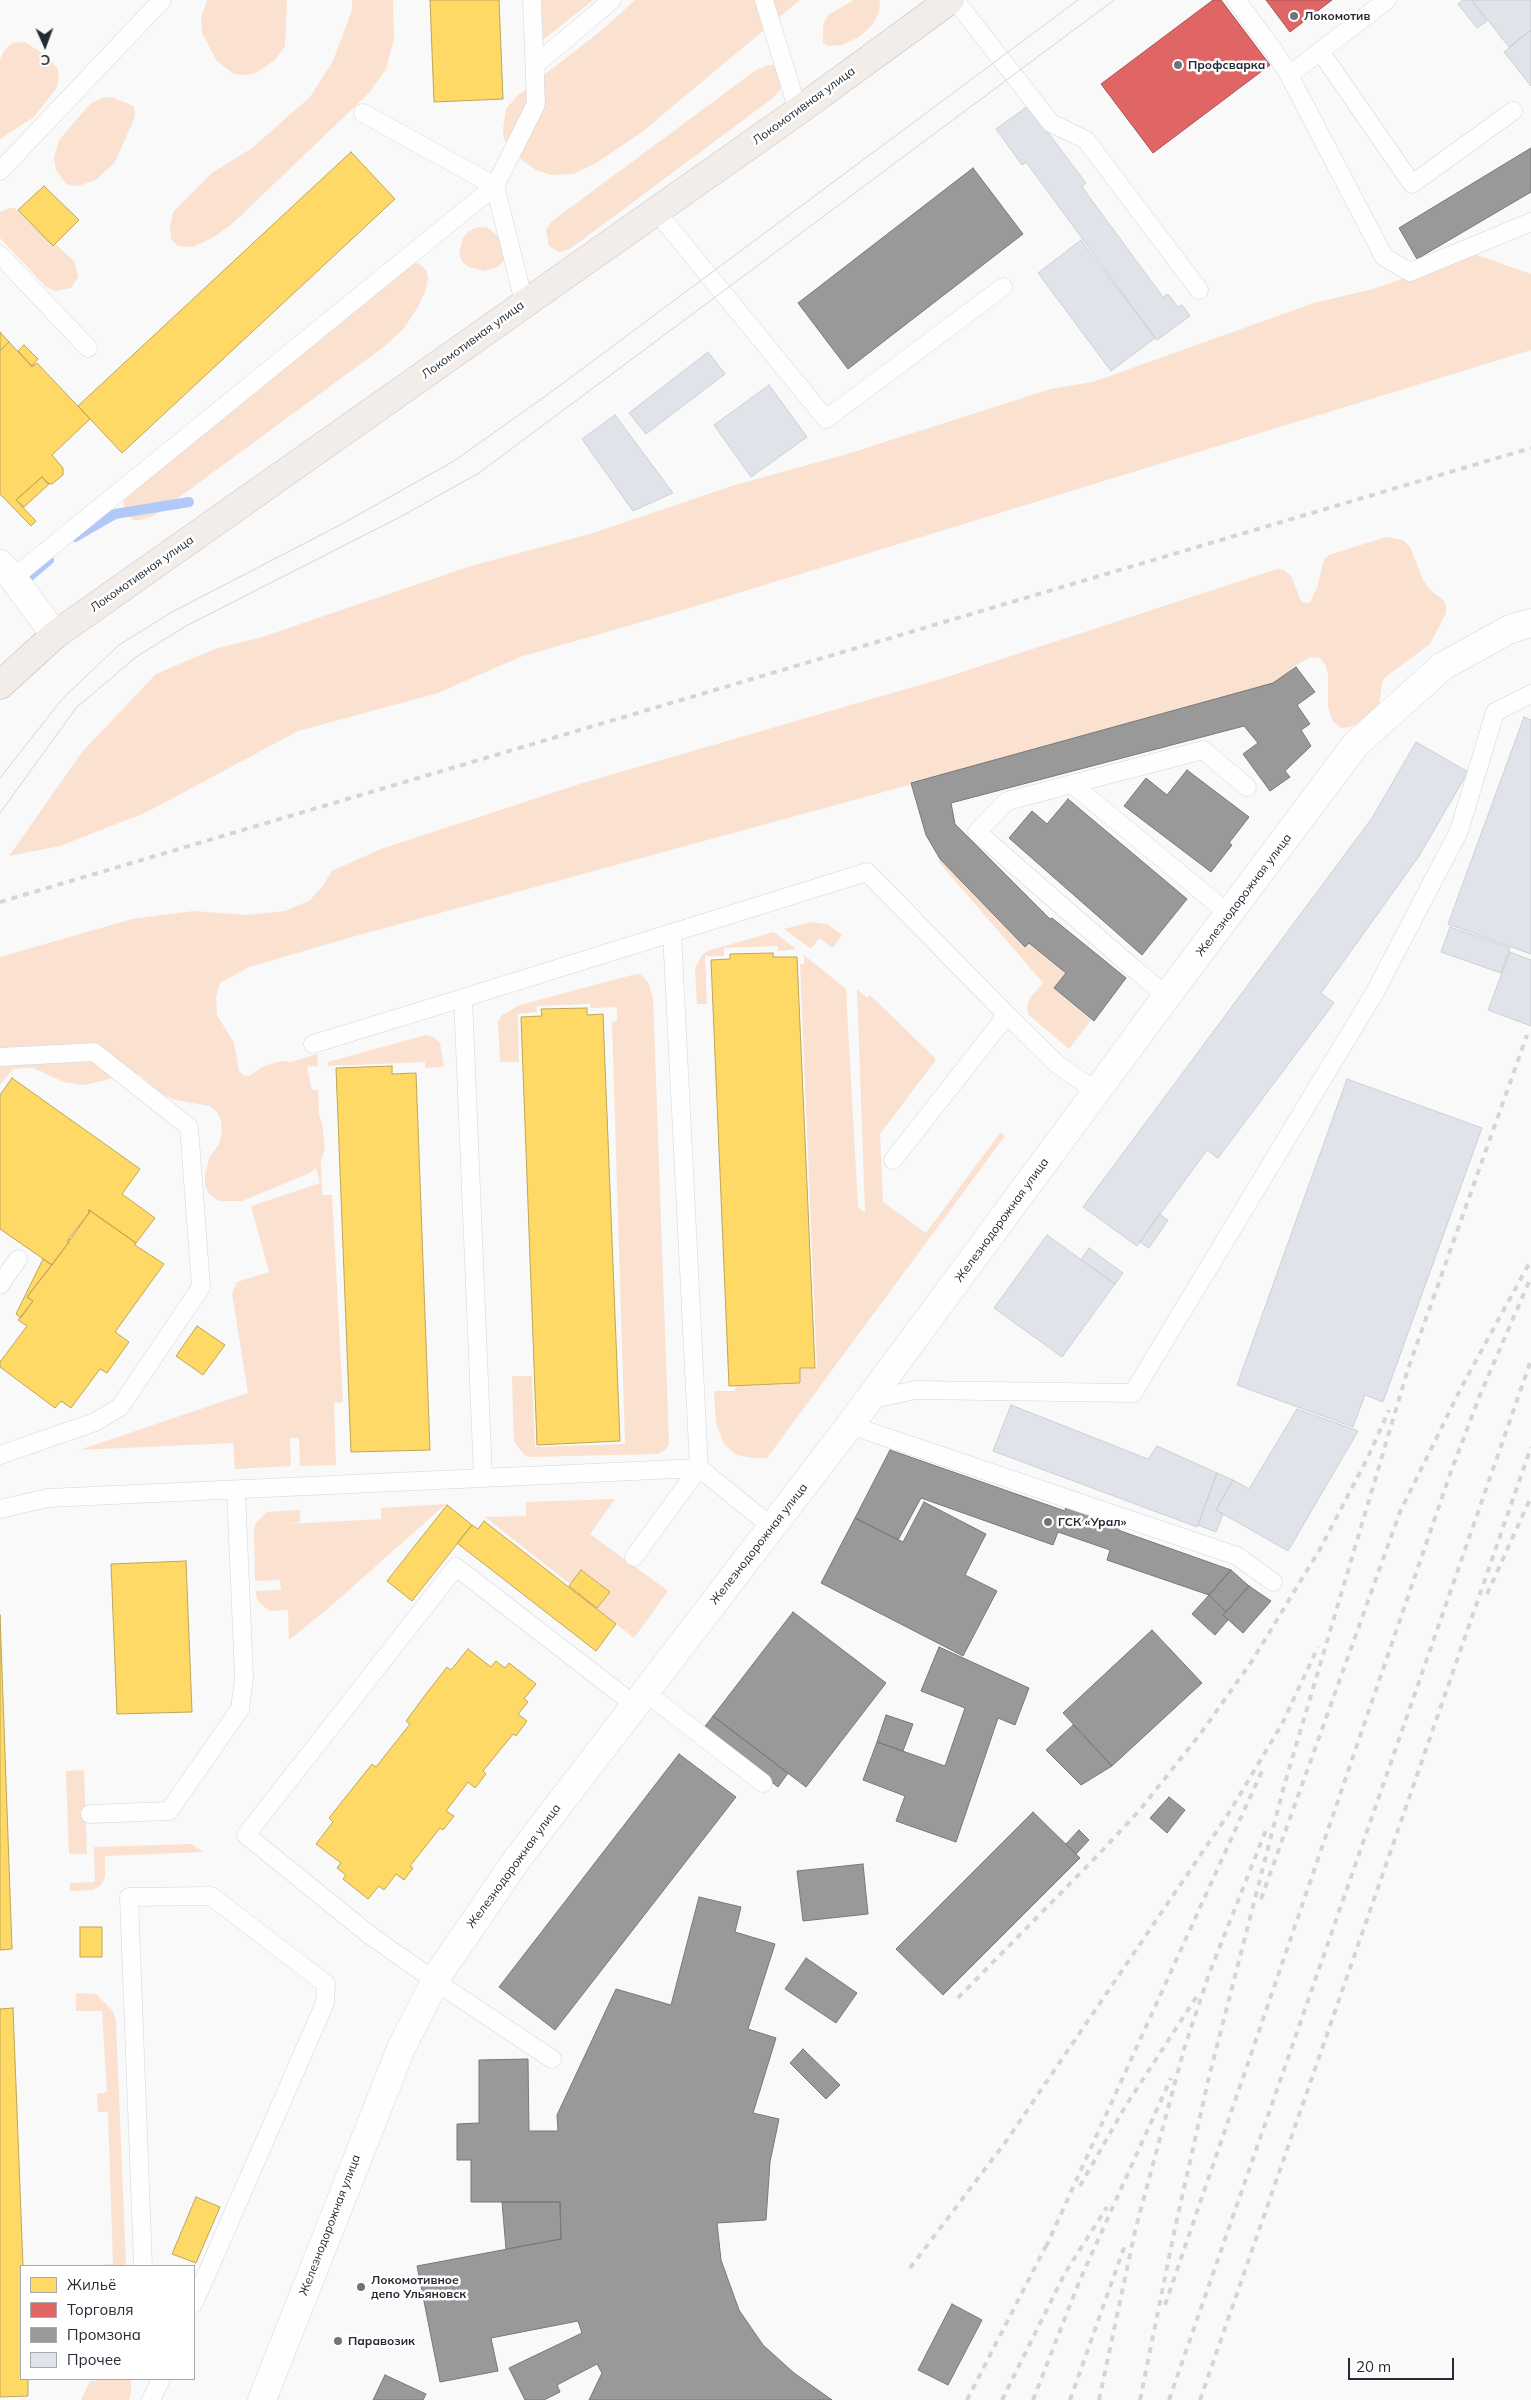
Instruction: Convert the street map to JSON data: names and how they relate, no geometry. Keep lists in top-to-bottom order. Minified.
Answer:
{"streets":{"main road":["Локомотивная улица"],"street":["Железнодорожная улица"]},"places":["Локомотив","Профсварка","ГСК «Урал»","Локомотивное депо Ульяновск","Паравозик"],"legend":["Жильё","Торговля","Промзона","Прочее"],"scale_bar":"20 m","north":"bottom"}
